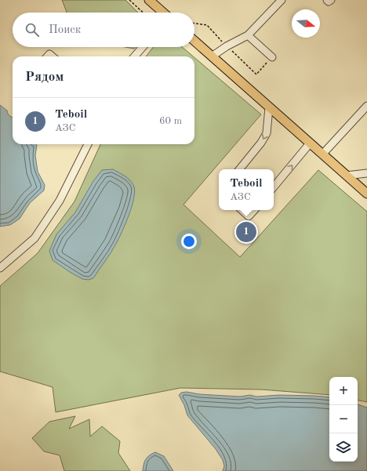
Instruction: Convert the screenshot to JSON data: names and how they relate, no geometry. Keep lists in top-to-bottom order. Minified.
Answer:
{"north":"right","page":{"search":"Поиск","heading":"Рядом","list":[{"mark":"1","name":"Teboil","note":"АЗС","value":"60 m"}],"popup":["Teboil","АЗС"],"pins":"1","map_buttons":["+","−"]}}
